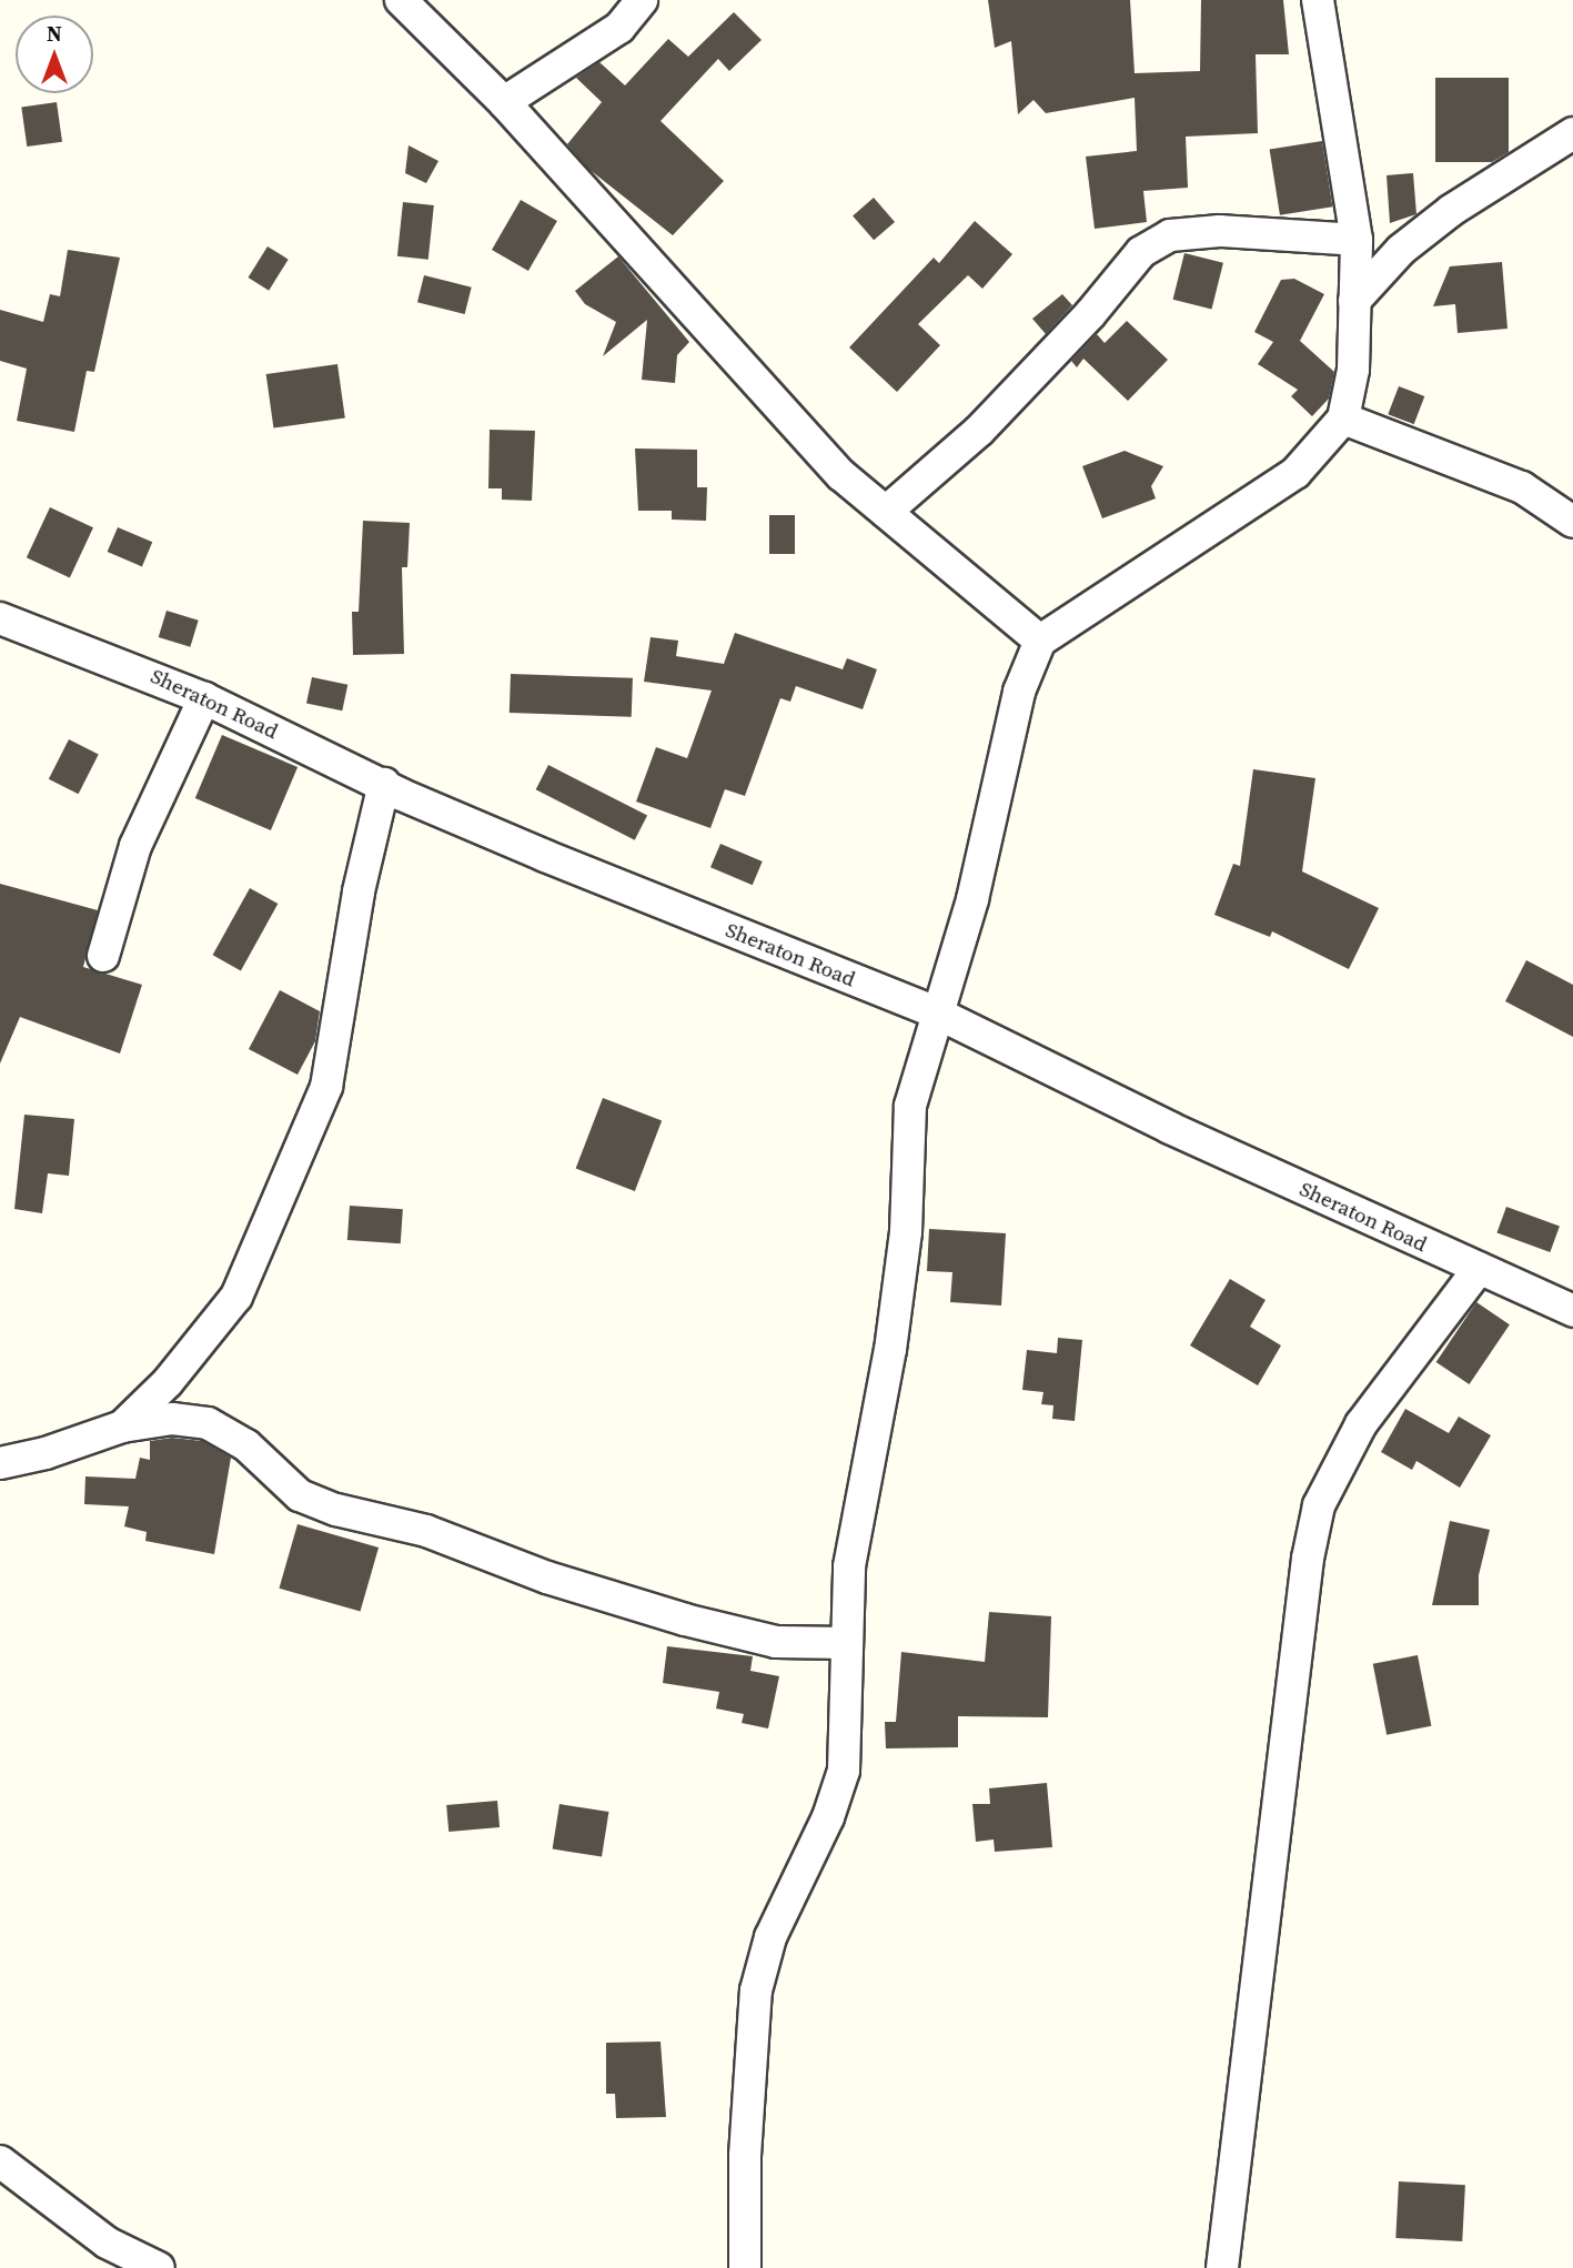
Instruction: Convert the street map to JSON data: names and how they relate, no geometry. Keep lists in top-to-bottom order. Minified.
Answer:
{"streets":{"street":["Sheraton Road"]},"north":"top"}
